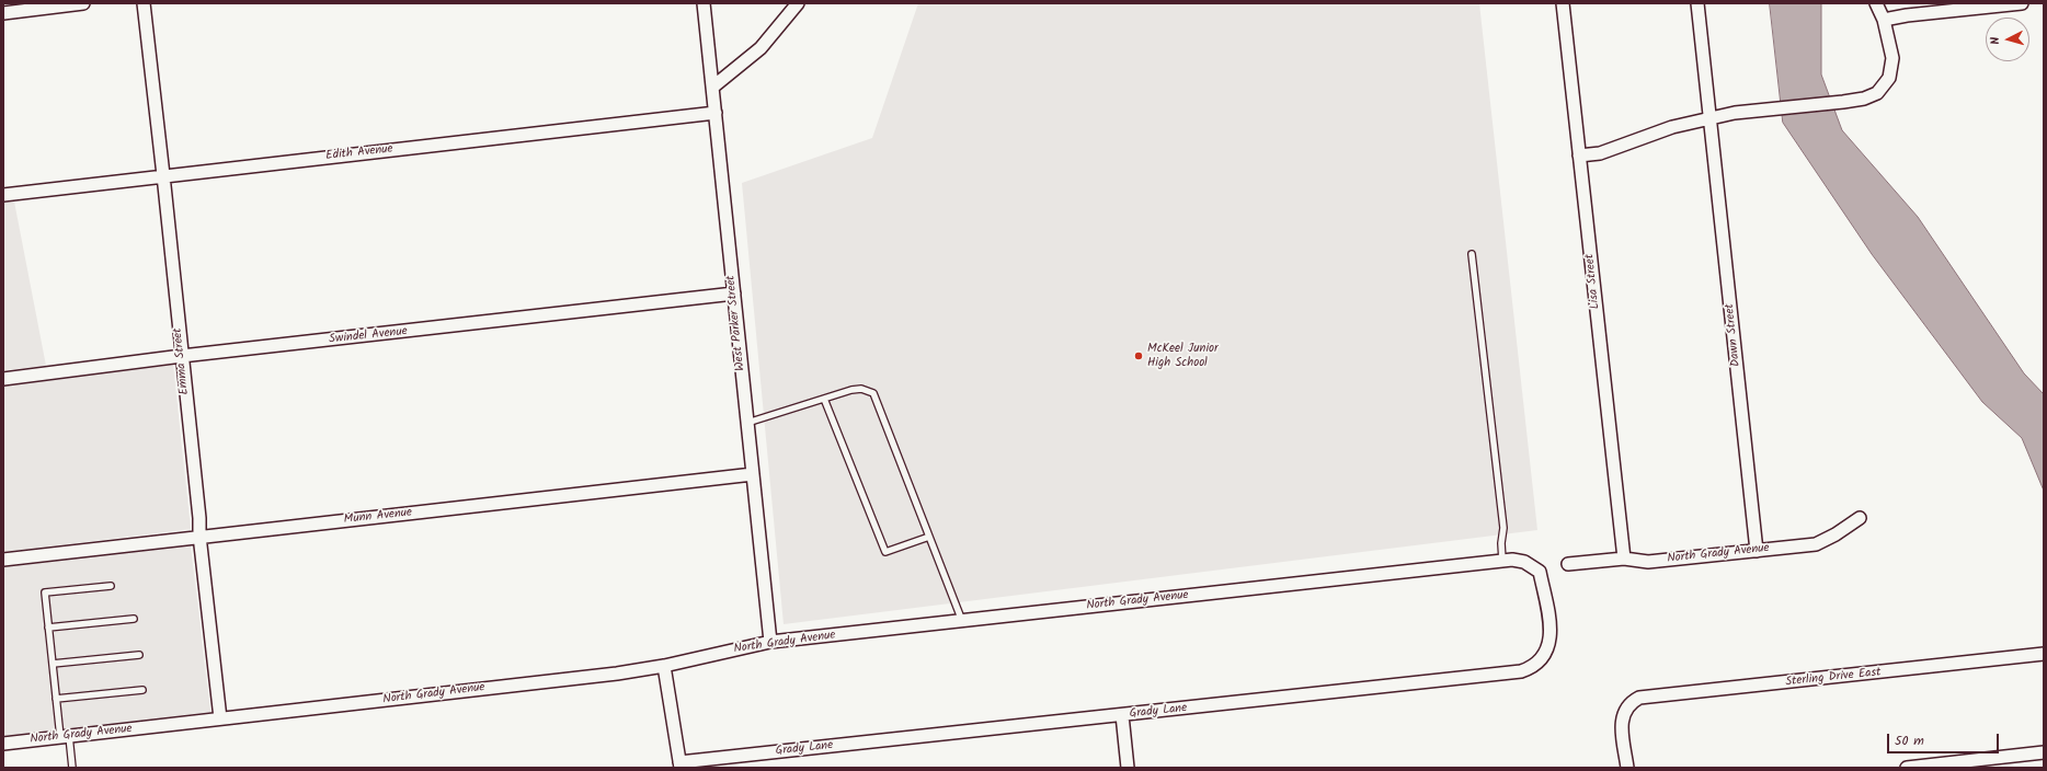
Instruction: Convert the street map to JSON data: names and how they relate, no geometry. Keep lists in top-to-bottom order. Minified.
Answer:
{"streets":{"street":["Edith Avenue","Lisa Street","West Parker Street","Dawn Street","Swindel Avenue","Emma Street","Munn Avenue","North Grady Avenue","Sterling Drive East","Grady Lane"]},"crossings":[["Edith Avenue","West Parker Street"],["Edith Avenue","Emma Street"],["Lisa Street","North Grady Avenue"],["West Parker Street","Swindel Avenue"],["West Parker Street","Munn Avenue"],["West Parker Street","North Grady Avenue"],["Dawn Street","North Grady Avenue"],["Swindel Avenue","Emma Street"],["Emma Street","Munn Avenue"],["Emma Street","North Grady Avenue"],["North Grady Avenue","Grady Lane"]],"places":["McKeel Junior High School"],"scale_bar":"50 m","north":"left"}
